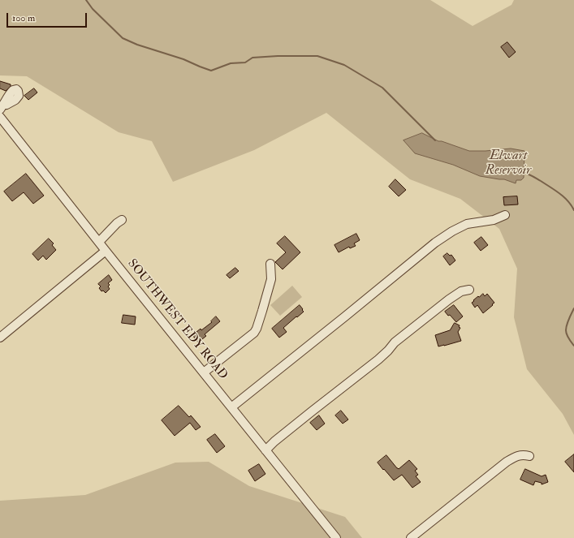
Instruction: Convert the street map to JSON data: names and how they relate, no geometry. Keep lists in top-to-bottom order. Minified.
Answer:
{"streets":{"street":["SOUTHWEST EDY ROAD"]},"water":["Elwart Reservoir"],"scale_bar":"100 m"}
